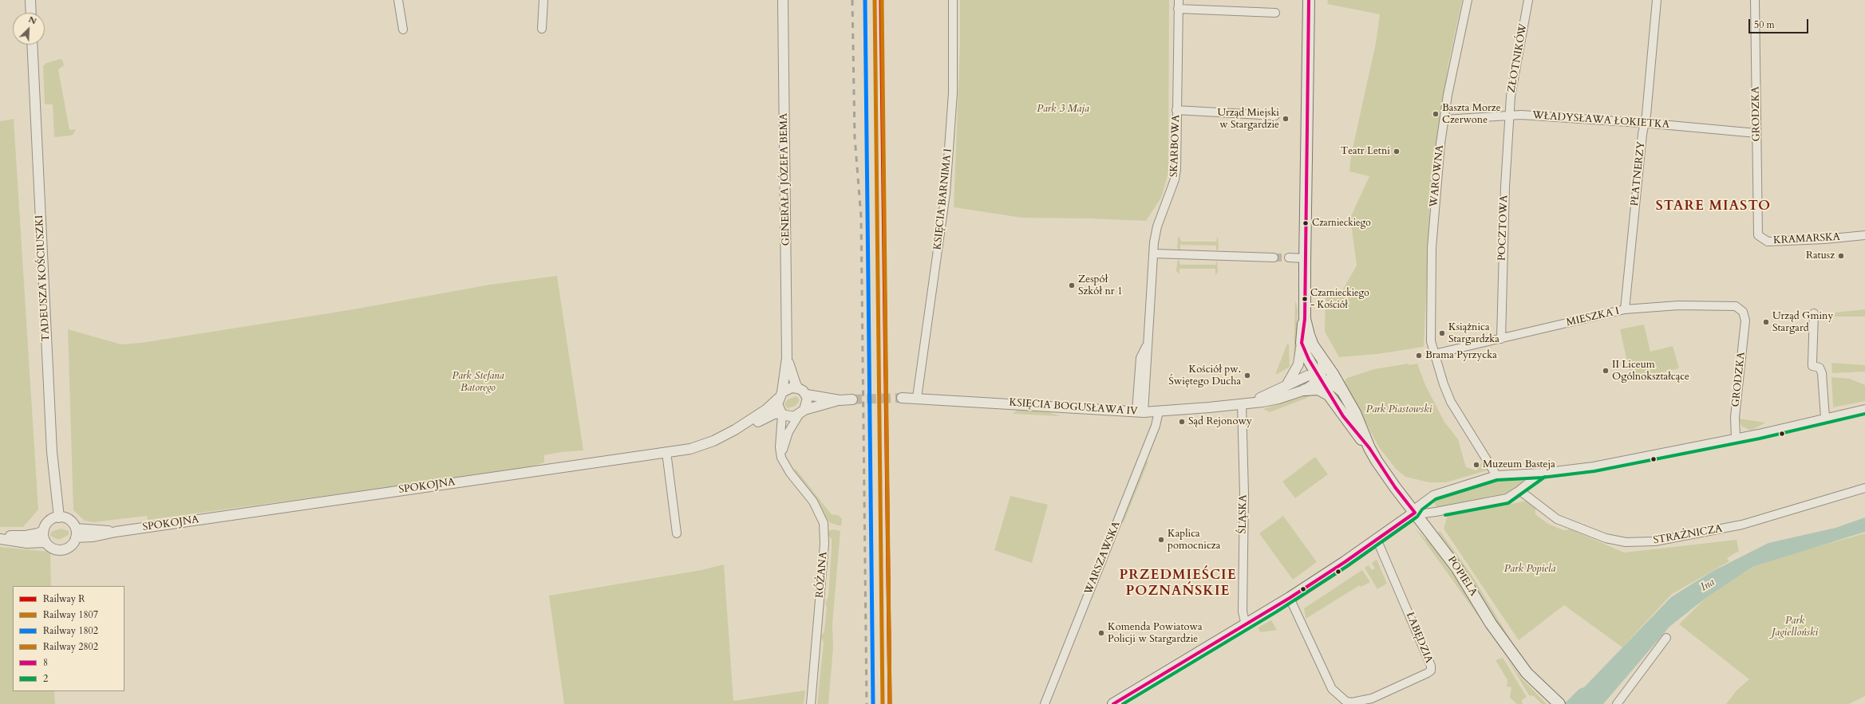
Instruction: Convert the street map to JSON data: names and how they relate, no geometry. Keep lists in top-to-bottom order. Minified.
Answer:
{"streets":{"main road":["POPIELA"],"street":["ZŁOTNIKÓW","GRODZKA","WŁADYSŁAWA ŁOKIETKA","SKARBOWA","PŁATNERZY","WAROWNA","GENERAŁA JÓZEFA BEMA","KSIĘCIA BARNIMA I","POCZTOWA","KRAMARSKA","TADEUSZA KOŚCIUSZKI","MIESZKA I","KSIĘCIA BOGUSŁAWA IV","SPOKOJNA","ŚLĄSKA","STRAŻNICZA","WARSZAWSKA","RÓŻANA","ŁABĘDZIA"]},"crossings":[["ZŁOTNIKÓW","WŁADYSŁAWA ŁOKIETKA"],["ZŁOTNIKÓW","POCZTOWA"],["GRODZKA","WŁADYSŁAWA ŁOKIETKA"],["GRODZKA","KRAMARSKA"],["GRODZKA","MIESZKA I"],["WŁADYSŁAWA ŁOKIETKA","PŁATNERZY"],["WŁADYSŁAWA ŁOKIETKA","WAROWNA"],["WŁADYSŁAWA ŁOKIETKA","POCZTOWA"],["SKARBOWA","KSIĘCIA BOGUSŁAWA IV"],["PŁATNERZY","MIESZKA I"],["WAROWNA","MIESZKA I"],["GENERAŁA JÓZEFA BEMA","SPOKOJNA"],["GENERAŁA JÓZEFA BEMA","RÓŻANA"],["KSIĘCIA BARNIMA I","KSIĘCIA BOGUSŁAWA IV"],["POCZTOWA","MIESZKA I"],["TADEUSZA KOŚCIUSZKI","SPOKOJNA"],["KSIĘCIA BOGUSŁAWA IV","ŚLĄSKA"],["KSIĘCIA BOGUSŁAWA IV","WARSZAWSKA"],["KSIĘCIA BOGUSŁAWA IV","POPIELA"],["SPOKOJNA","RÓŻANA"]],"districts":["STARE MIASTO","PRZEDMIEŚCIE POZNAŃSKIE"],"water":["Ina"],"parks":["Park 3 Maja","Park Stefana Batorego","Park Piastowski","Park Popiela","Park Jagielloński"],"places":["Baszta Morze Czerwone","Urząd Miejski w Stargardzie","Teatr Letni","Czarnieckiego","Ratusz","Zespół Szkół nr 1","Czarnieckiego - Kościół","Urząd Gminy Stargard","Książnica Stargardzka","Brama Pyrzycka","II Liceum Ogólnokształcące","Kościół pw. Świętego Ducha","Sąd Rejonowy","Muzeum Basteja","Kaplica pomocnicza","Komenda Powiatowa Policji w Stargardzie"],"lines":["rail line R","rail line 1807","rail line 1802","rail line 2802","transit line 8","transit line 2"],"legend":["Railway R","Railway 1807","Railway 1802","Railway 2802","8","2"],"scale_bar":"50 m","north":"top right"}
